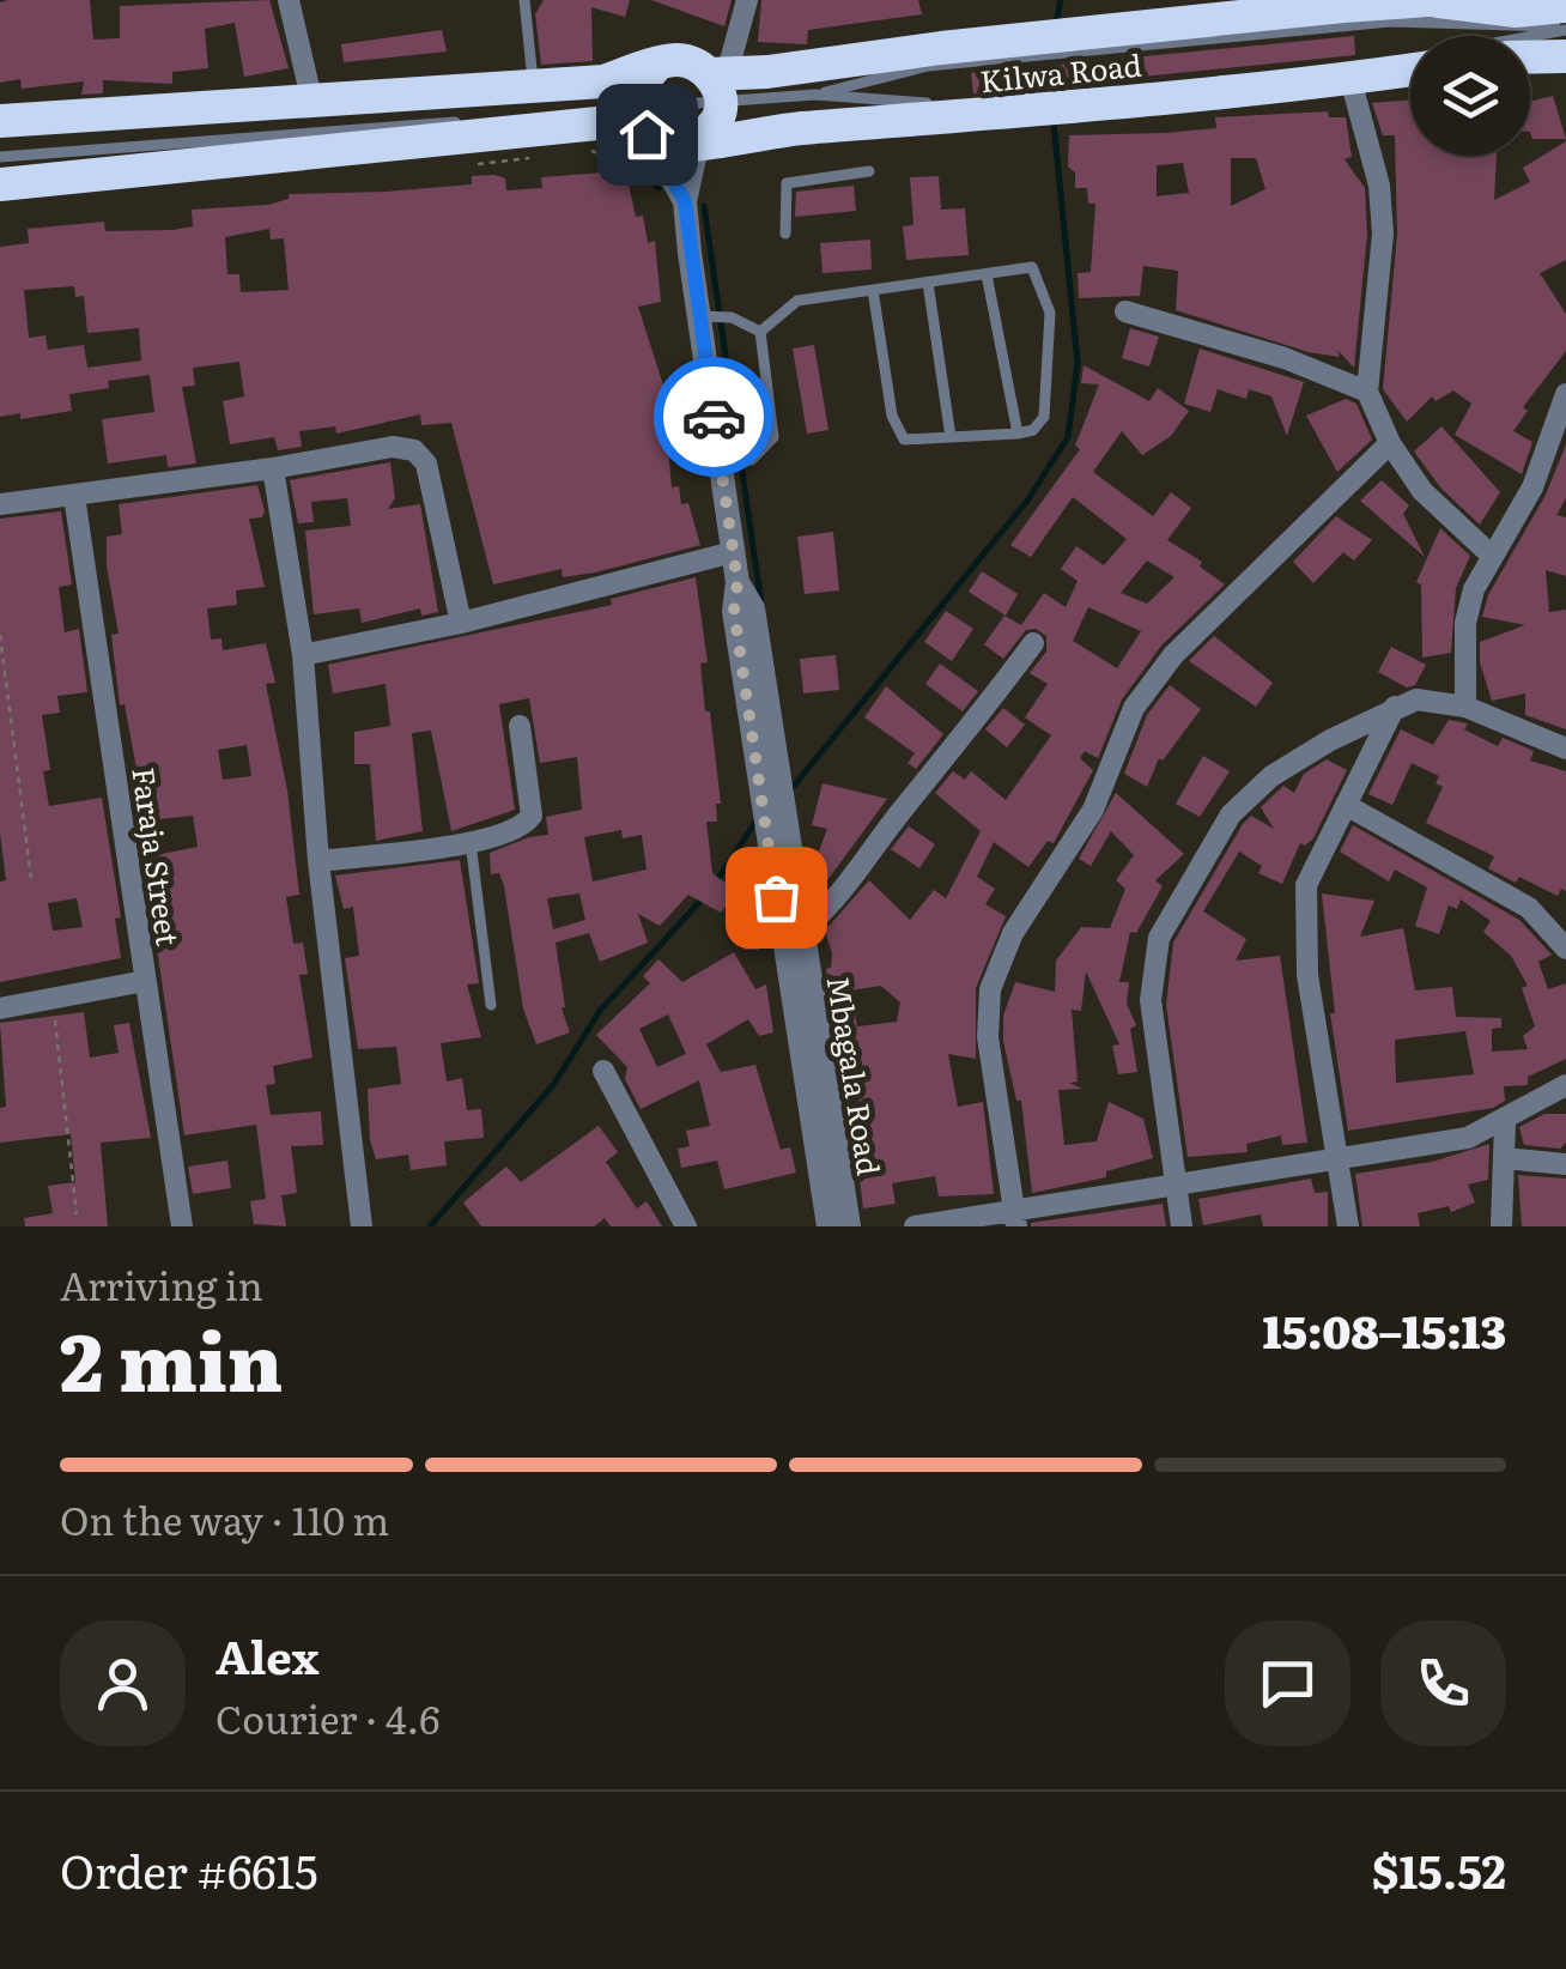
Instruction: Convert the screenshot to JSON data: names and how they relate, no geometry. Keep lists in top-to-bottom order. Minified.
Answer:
{"streets":{"highway":["Kilwa Road"],"street":["Faraja Street","Mbagala Road"]},"crossings":[["Kilwa Road","Mbagala Road"]],"page":{"heading":["2 min","Arriving in","15:08–15:13"],"panel":["Alex","Courier · 4.6","Order #6615","$15.52"],"bar":"On the way · 110 m"}}
